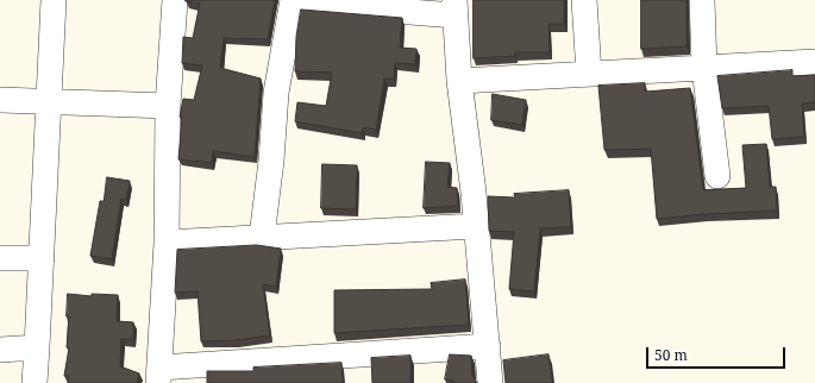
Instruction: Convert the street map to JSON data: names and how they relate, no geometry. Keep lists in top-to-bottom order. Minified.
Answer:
{"scale_bar":"50 m"}
